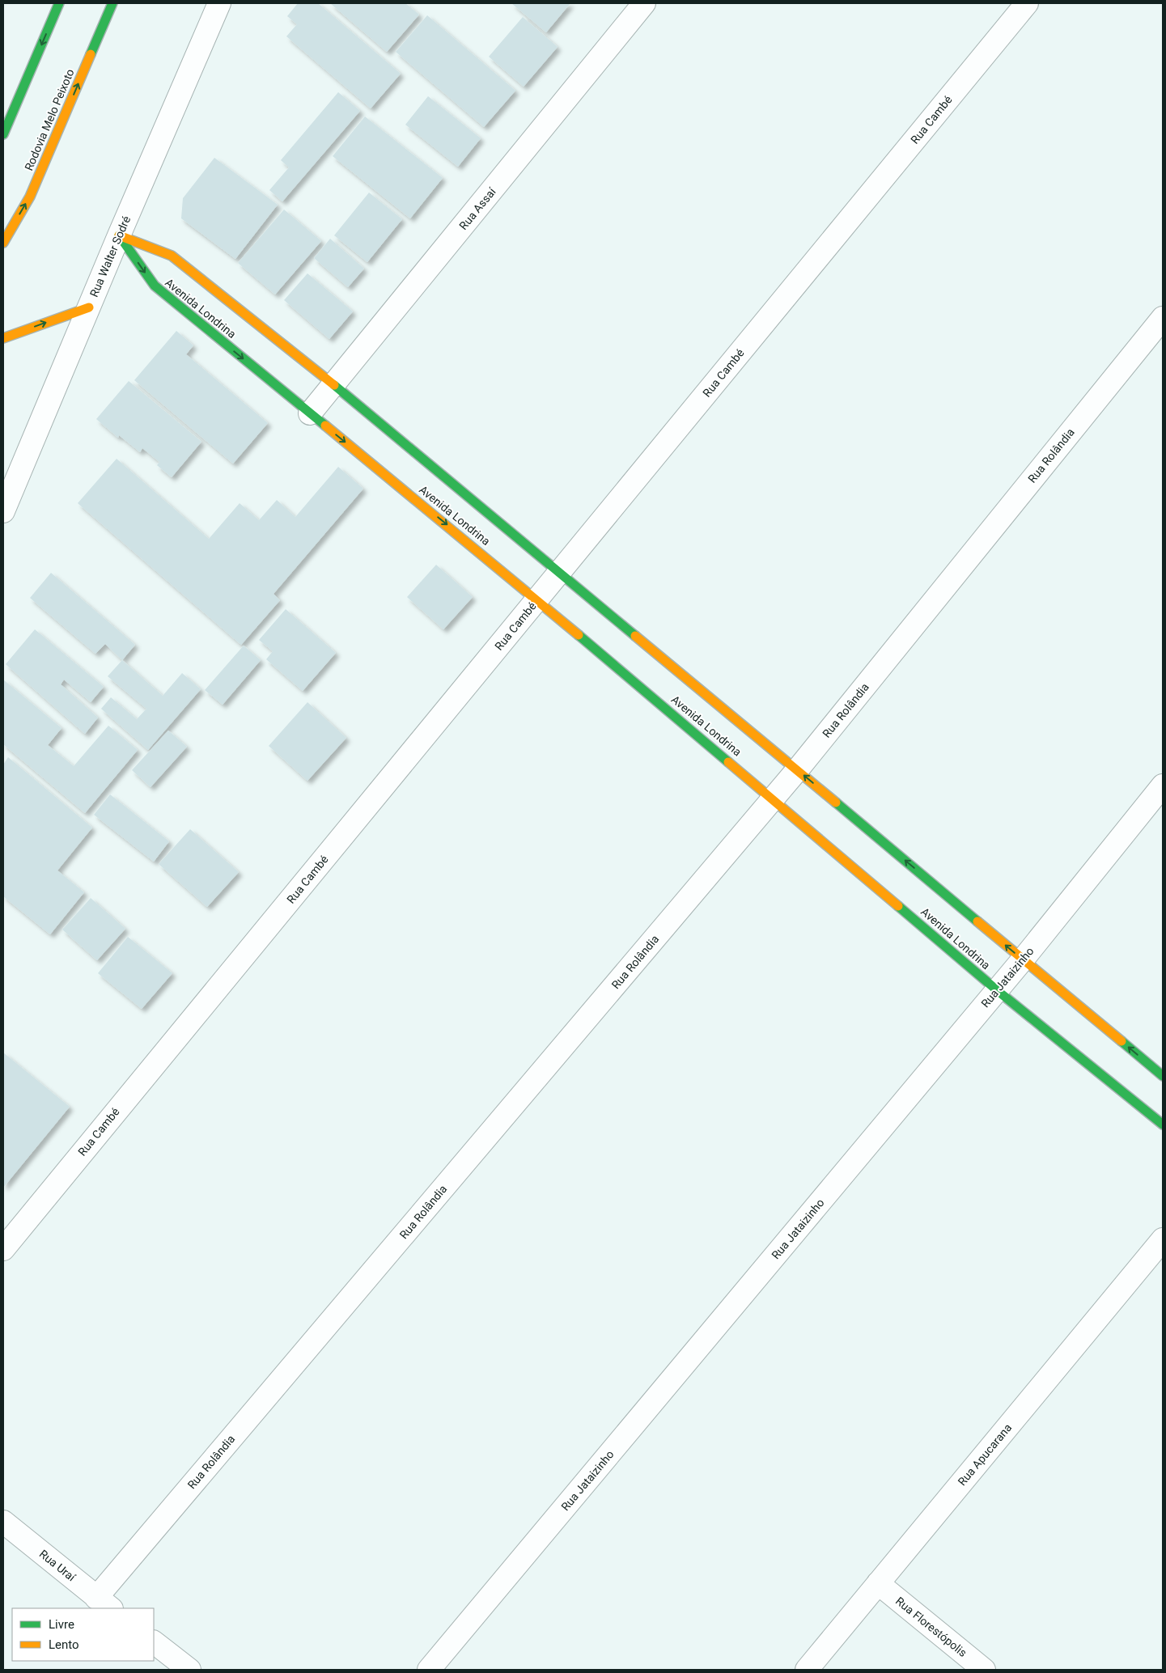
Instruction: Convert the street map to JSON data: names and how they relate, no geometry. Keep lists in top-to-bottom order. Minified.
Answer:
{"streets":{"street":["Rodovia Melo Peixoto","Rua Cambé","Rua Assaí","Rua Walter Sodré","Avenida Londrina","Rua Rolândia","Rua Jataizinho","Rua Apucarana","Rua Uraí","Rua Florestópolis"]},"crossings":[["Rua Cambé","Avenida Londrina"],["Rua Assaí","Avenida Londrina"],["Rua Walter Sodré","Avenida Londrina"],["Avenida Londrina","Rua Rolândia"],["Avenida Londrina","Rua Jataizinho"],["Rua Rolândia","Rua Uraí"],["Rua Apucarana","Rua Florestópolis"]],"legend":["Livre","Lento"]}
